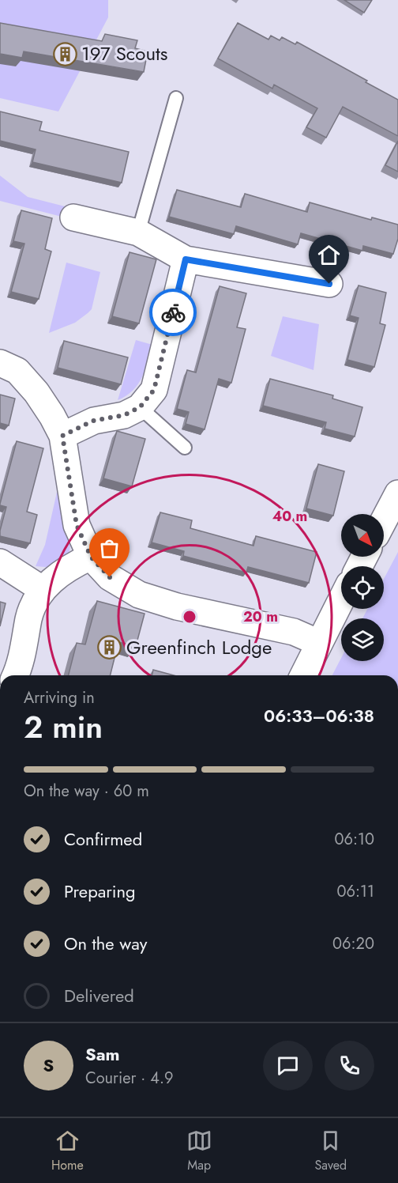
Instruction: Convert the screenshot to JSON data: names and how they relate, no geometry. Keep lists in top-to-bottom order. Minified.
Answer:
{"places":{"building":["197 Scouts","Greenfinch Lodge"]},"north":"bottom right","page":{"heading":["2 min","Arriving in","06:33–06:38"],"panel":["Sam","Courier · 4.9"],"bar":"On the way · 60 m","list":[["Confirmed","06:10"],["Preparing","06:11"],["On the way","06:20"],"Delivered"],"round":"S","tabs":["Home","Map","Saved"]},"rings":["40 m","20 m"]}
